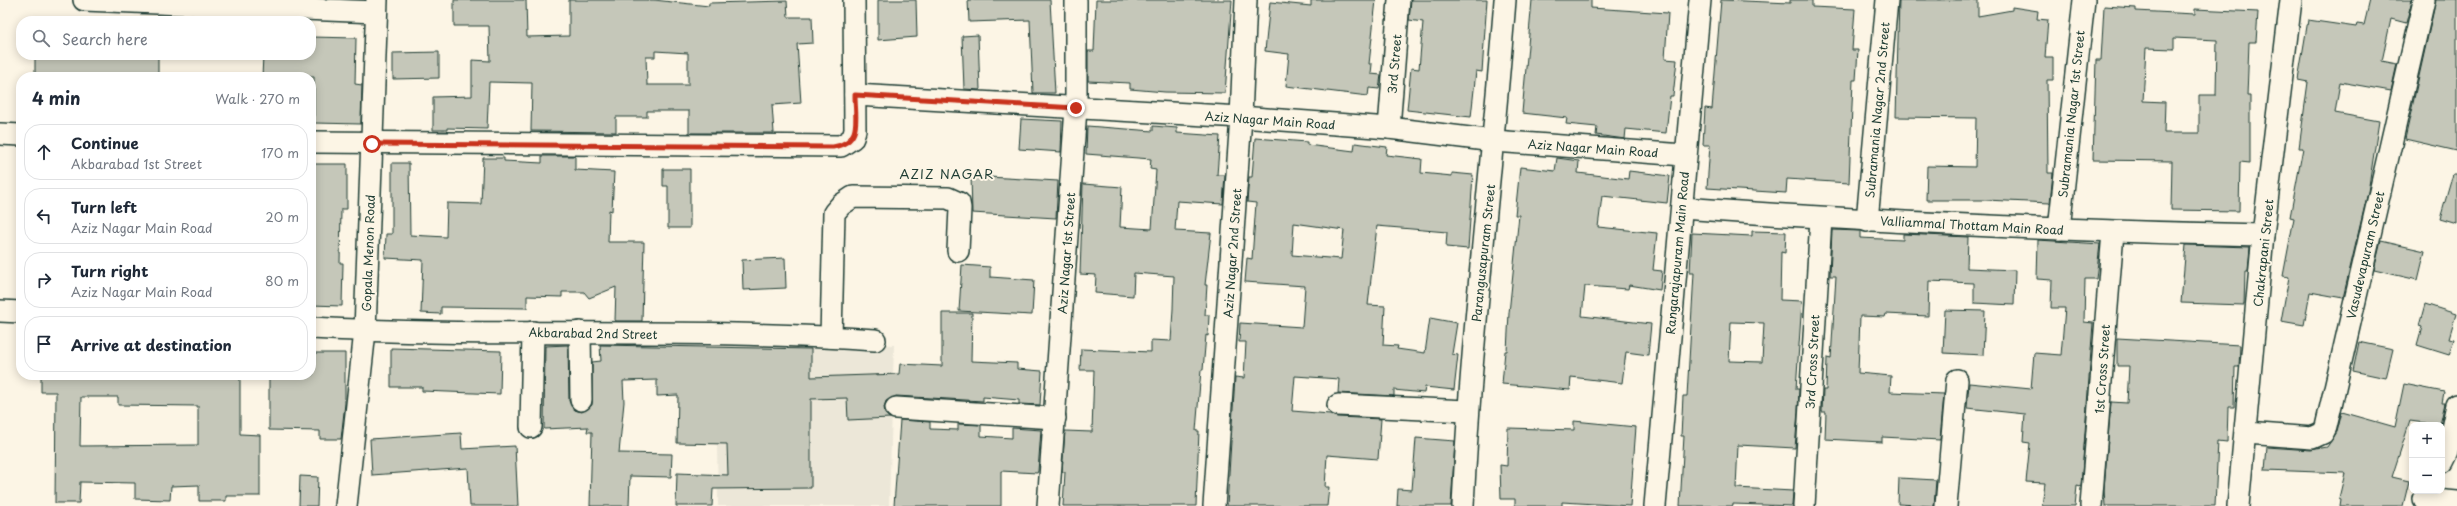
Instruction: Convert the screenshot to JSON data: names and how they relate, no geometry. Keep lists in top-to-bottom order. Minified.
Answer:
{"streets":{"street":["3rd Street","Subramania Nagar 2nd Street","Subramania Nagar 1st Street","Aziz Nagar Main Road","Valliammal Thottam Main Road","Gopala Menon Road","Aziz Nagar 1st Street","Aziz Nagar 2nd Street","Parangusapuram Street","Rangarajapuram Main Road","Chakrapani Street","Vasudevapuram Street","Akbarabad 2nd Street","3rd Cross Street","1st Cross Street"]},"crossings":[["3rd Street","Aziz Nagar Main Road"],["Subramania Nagar 2nd Street","Valliammal Thottam Main Road"],["Subramania Nagar 1st Street","Valliammal Thottam Main Road"],["Aziz Nagar Main Road","Aziz Nagar 1st Street"],["Aziz Nagar Main Road","Aziz Nagar 2nd Street"],["Aziz Nagar Main Road","Parangusapuram Street"],["Aziz Nagar Main Road","Rangarajapuram Main Road"],["Valliammal Thottam Main Road","Rangarajapuram Main Road"],["Valliammal Thottam Main Road","Chakrapani Street"],["Valliammal Thottam Main Road","3rd Cross Street"],["Valliammal Thottam Main Road","1st Cross Street"],["Gopala Menon Road","Akbarabad 2nd Street"],["Chakrapani Street","Vasudevapuram Street"]],"districts":["AZIZ NAGAR"],"page":{"search":"Search here","heading":["4 min","Walk · 270 m"],"list":[["Continue","Akbarabad 1st Street","170 m"],["Turn left","Aziz Nagar Main Road","20 m"],["Turn right","Aziz Nagar Main Road","80 m"],"Arrive at destination"],"map_buttons":["+","−"]}}
